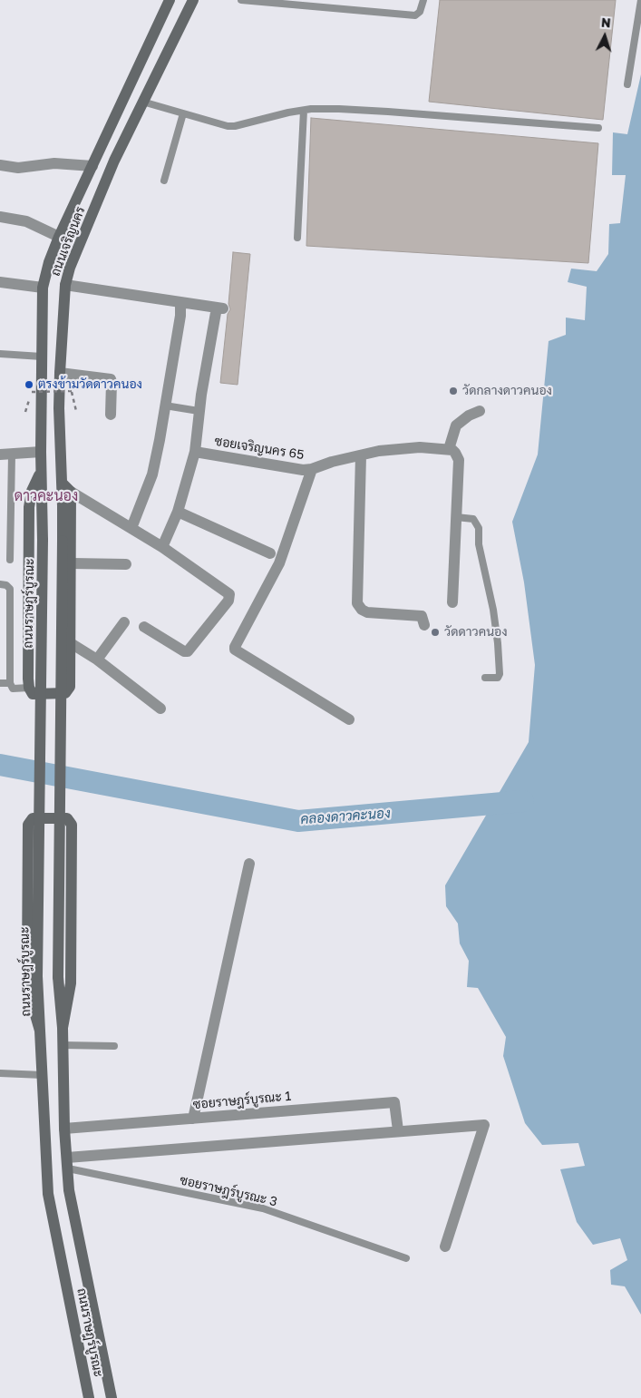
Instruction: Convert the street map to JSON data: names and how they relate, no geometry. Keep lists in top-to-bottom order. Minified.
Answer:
{"streets":{"main road":["ถนนเจริญนคร","ถนนราษฎร์บูรณะ"],"street":["ซอยเจริญนคร 65","ซอยราษฎร์บูรณะ 1"],"lane":["ซอยราษฎร์บูรณะ 3"]},"crossings":[["ถนนเจริญนคร","ถนนราษฎร์บูรณะ"],["ถนนราษฎร์บูรณะ","ซอยราษฎร์บูรณะ 1"],["ถนนราษฎร์บูรณะ","ซอยราษฎร์บูรณะ 3"]],"districts":["ดาวคะนอง"],"water":["คลองดาวคะนอง"],"places":["ตรงข้ามวัดดาวคนอง","วัดกลางดาวคนอง","วัดดาวคนอง"],"north":"top"}
